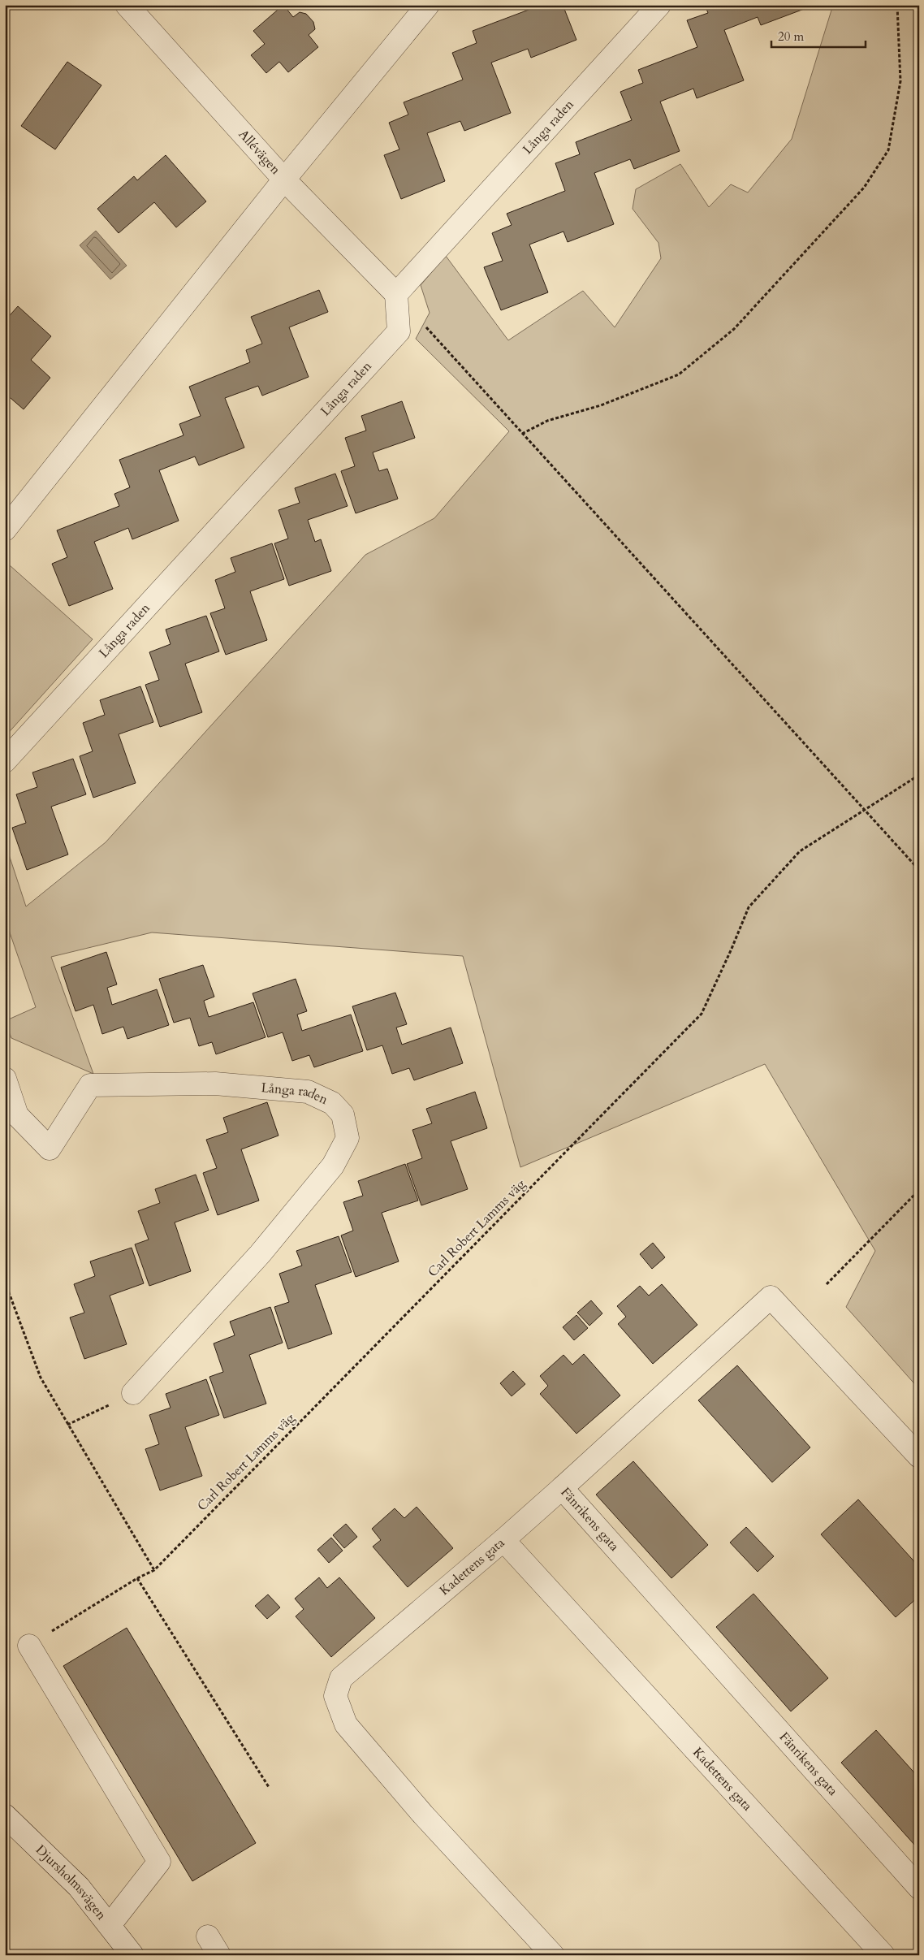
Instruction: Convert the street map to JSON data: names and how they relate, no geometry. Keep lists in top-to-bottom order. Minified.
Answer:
{"streets":{"street":["Långa raden","Allévägen","Fänrikens gata","Kadettens gata","Djursholmsvägen"],"path":["Carl Robert Lamms väg"]},"crossings":[["Långa raden","Allévägen"]],"scale_bar":"20 m"}
